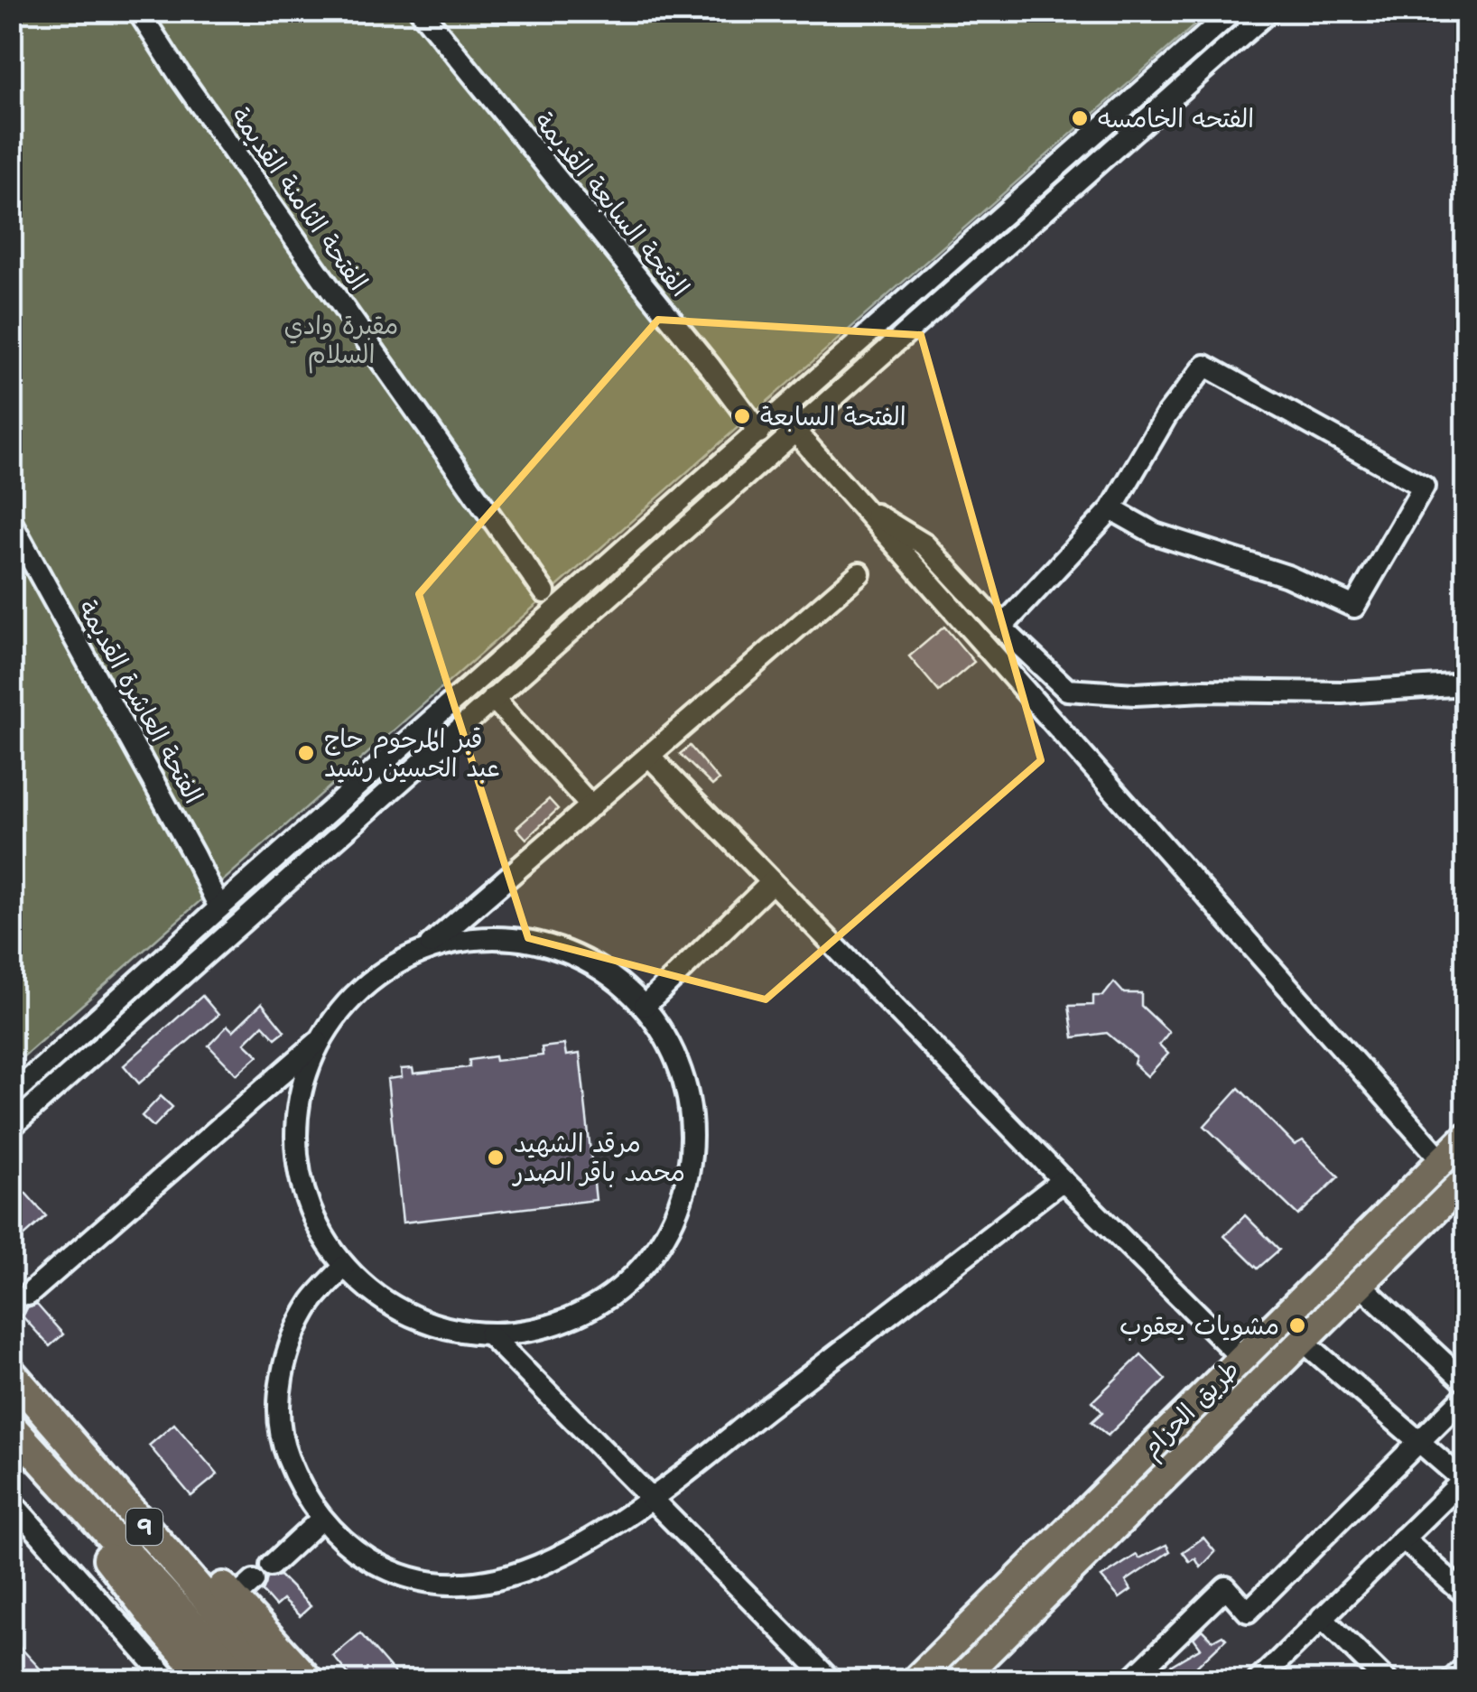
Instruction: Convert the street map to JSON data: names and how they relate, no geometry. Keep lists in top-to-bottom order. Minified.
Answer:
{"streets":{"highway":["9"],"main road":["طريق الحزام"],"street":["الفتحة الثامنة القديمة","الفتحة السابعة القديمة","الفتحة العاشرة القديمة"]},"parks":["مقبرة وادي السلام"],"places":["الفتحه الخامسه","الفتحة السابعة","قبر المرحوم حاج عبد الحسين رشيد","مرقد الشهيد محمد باقر الصدر","مشويات يعقوب"]}
